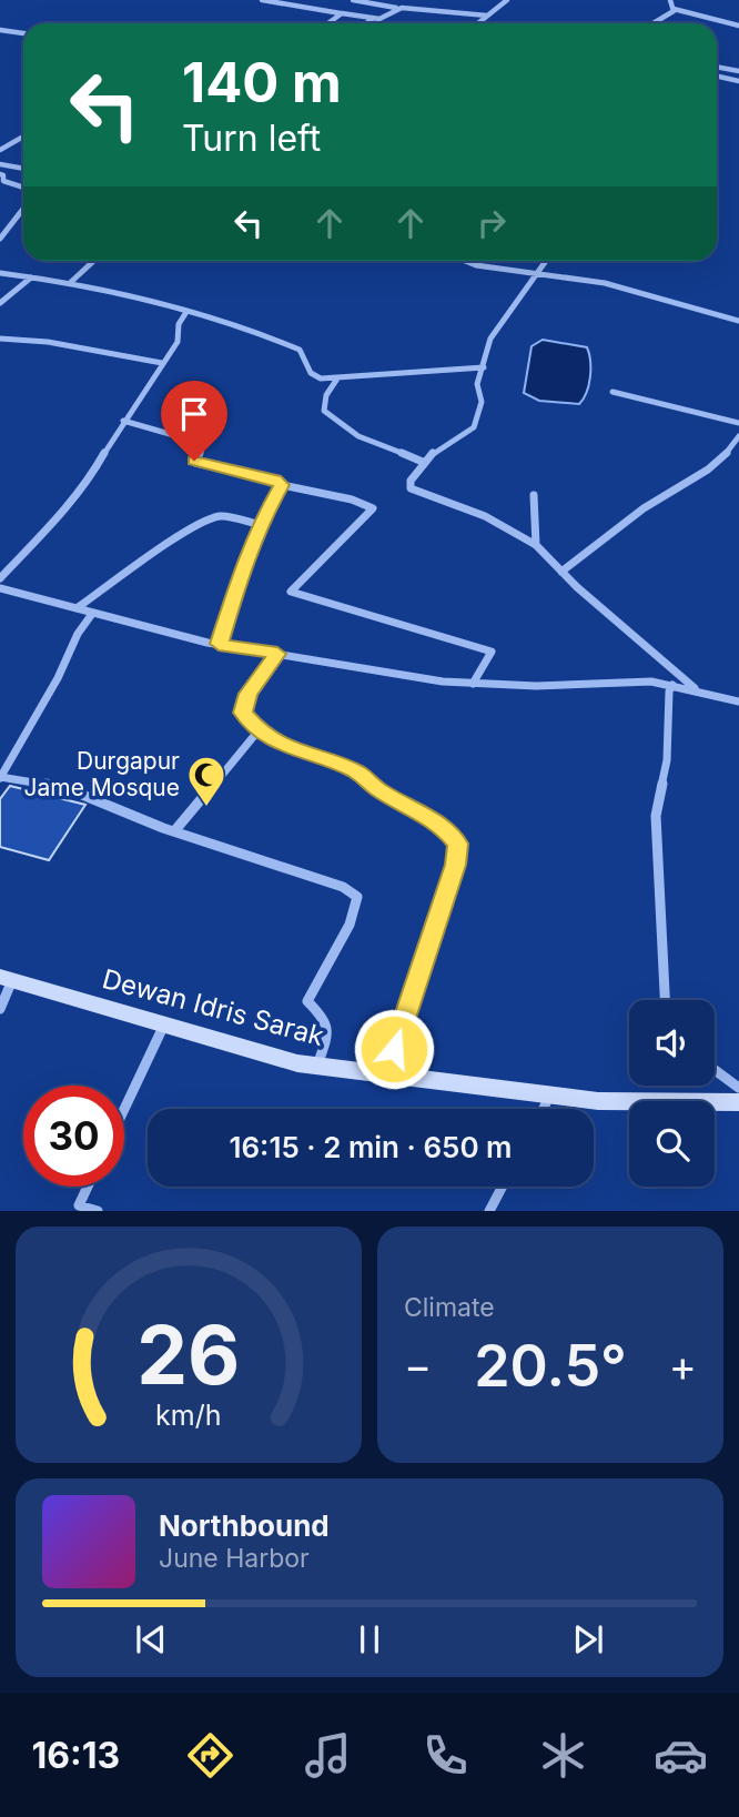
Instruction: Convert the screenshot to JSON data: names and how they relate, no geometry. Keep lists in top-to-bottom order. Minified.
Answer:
{"streets":{"main road":["Dewan Idris Sarak"]},"places":{"mosque":["Durgapur Jame Mosque"]},"page":{"turn":["140 m","Turn left"],"limit":"30","trip":"16:15 · 2 min · 650 m","tile":"Climate","heat":["−","20.5°","+"],"song":["Northbound","June Harbor"],"tabs":"16:13","gauge":["26","km/h"]}}
